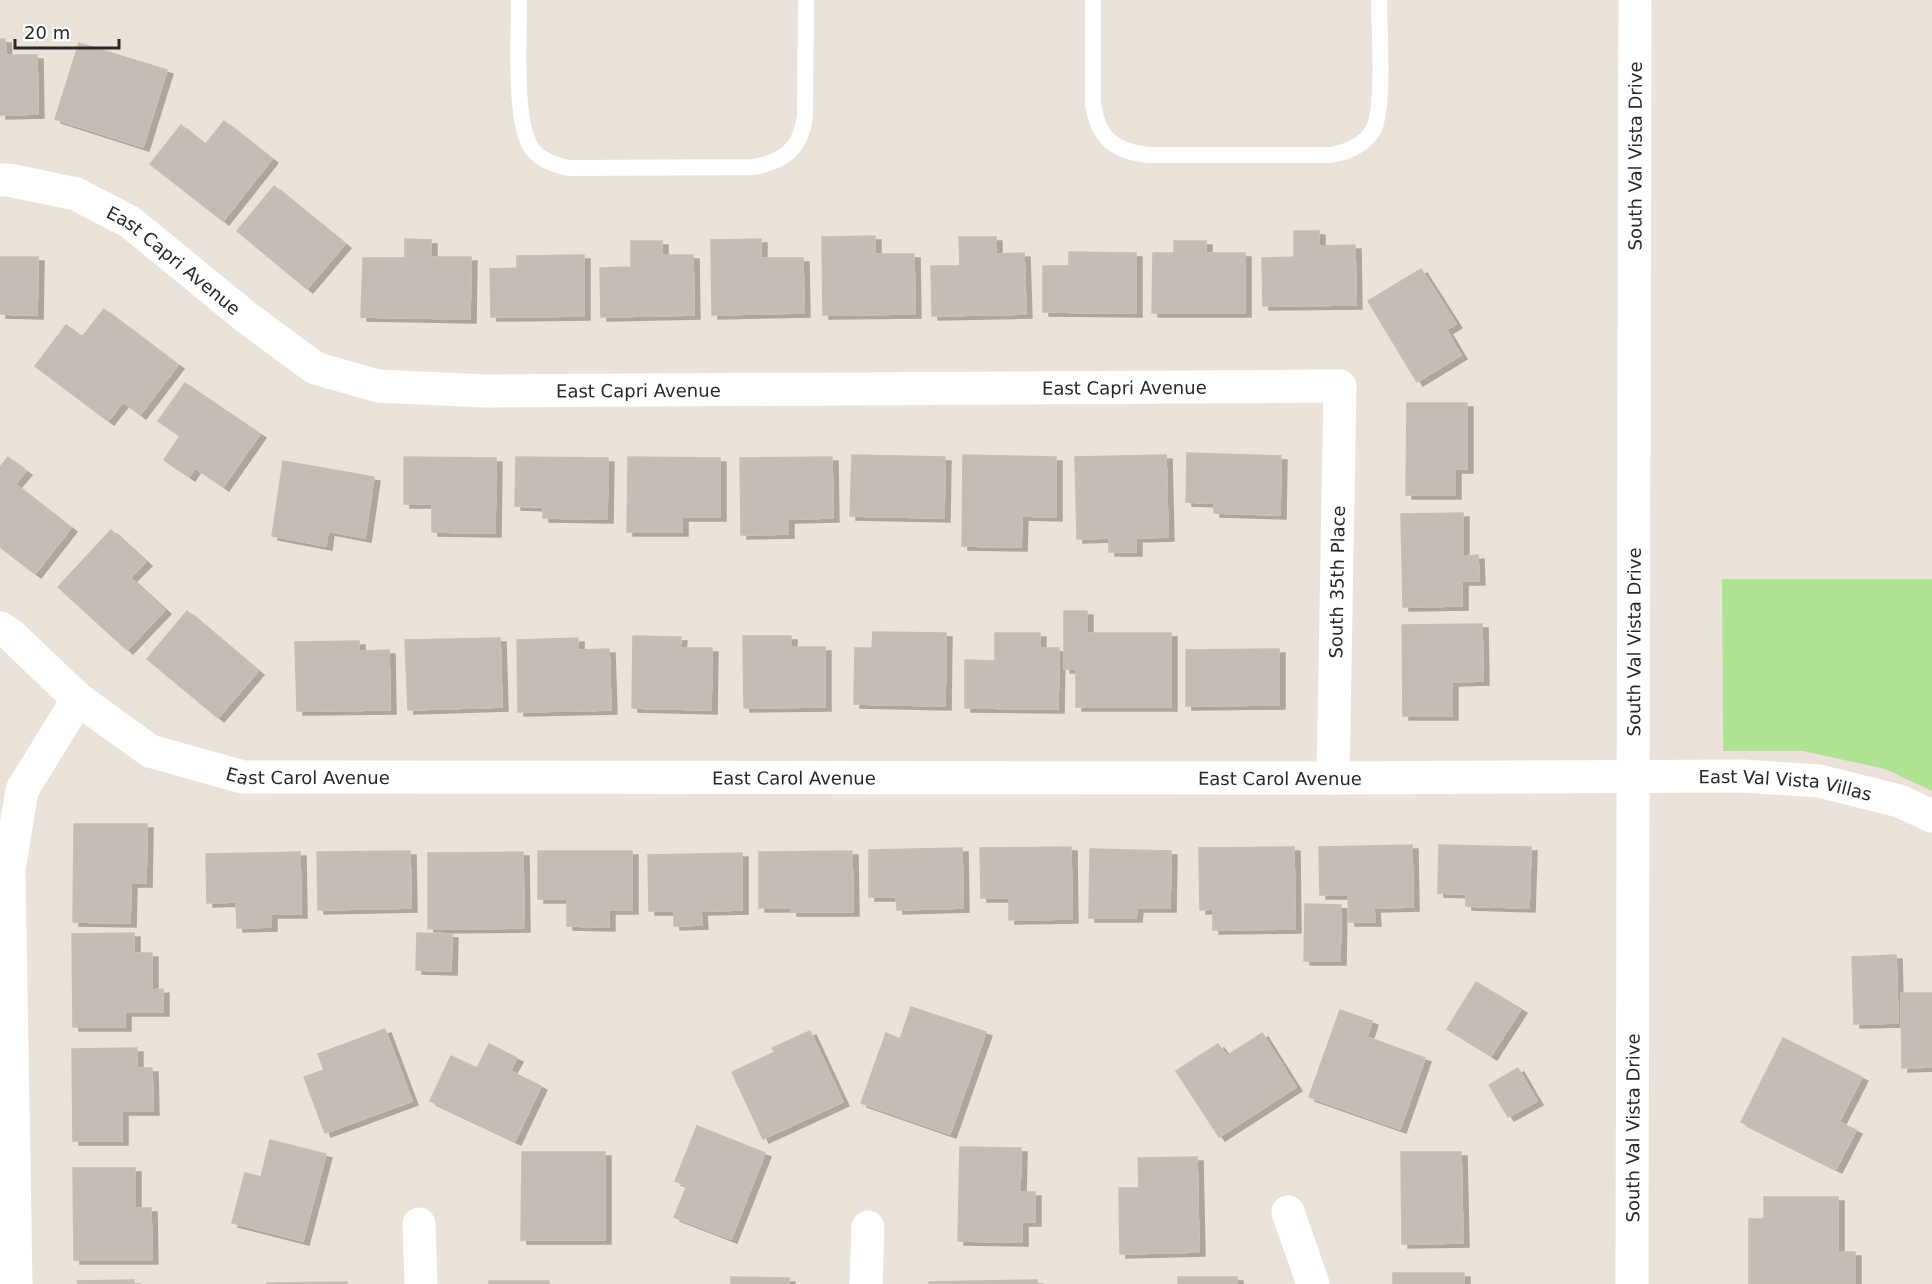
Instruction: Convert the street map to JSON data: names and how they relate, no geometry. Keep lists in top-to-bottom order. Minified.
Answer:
{"streets":{"street":["South Val Vista Drive","East Capri Avenue","South 35th Place","East Carol Avenue","East Val Vista Villas"]},"crossings":[["South Val Vista Drive","East Carol Avenue"],["South Val Vista Drive","East Val Vista Villas"],["East Capri Avenue","South 35th Place"],["South 35th Place","East Carol Avenue"],["East Carol Avenue","East Val Vista Villas"]],"scale_bar":"20 m"}
